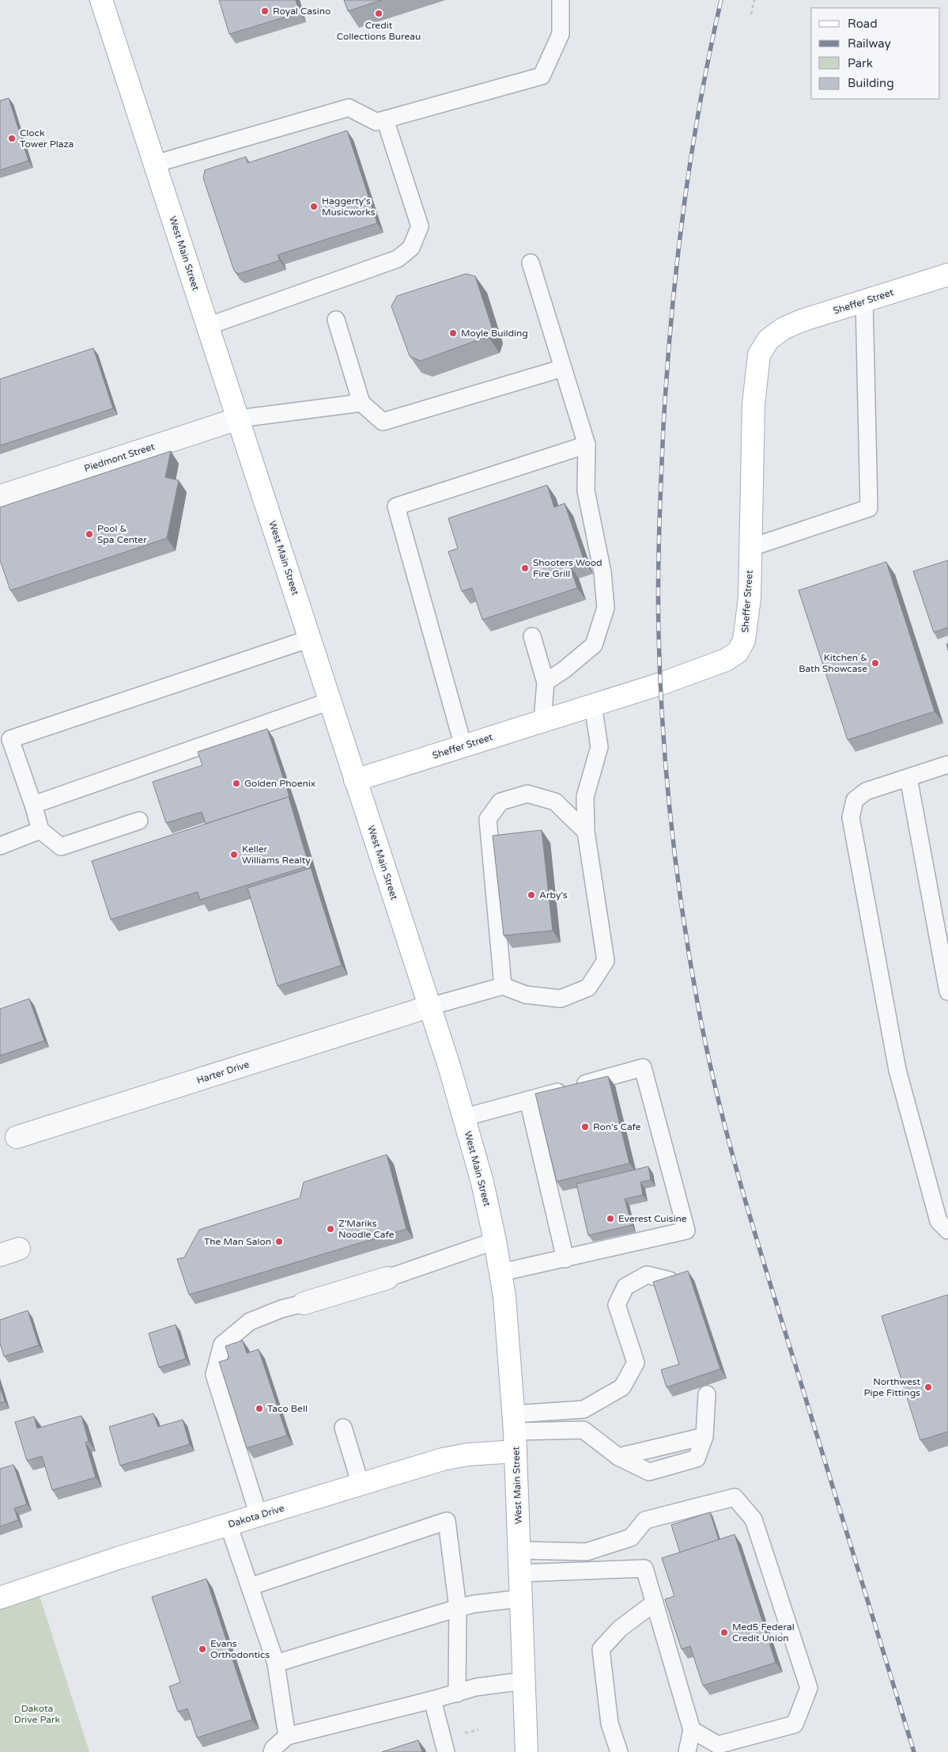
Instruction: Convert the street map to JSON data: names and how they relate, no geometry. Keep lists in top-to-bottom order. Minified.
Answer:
{"streets":{"main road":["West Main Street","Sheffer Street","Dakota Drive"],"street":["Piedmont Street","Harter Drive"]},"crossings":[["West Main Street","Sheffer Street"],["West Main Street","Piedmont Street"],["West Main Street","Harter Drive"],["West Main Street","Dakota Drive"]],"parks":["Dakota Drive Park"],"places":["Royal Casino","Credit Collections Bureau","Clock Tower Plaza","Haggerty's Musicworks","Moyle Building","Pool & Spa Center","Shooters Wood Fire Grill","Kitchen & Bath Showcase","Golden Phoenix","Keller Williams Realty","Arby's","Ron's Cafe","Everest Cuisine","Z'Mariks Noodle Cafe","The Man Salon","Northwest Pipe Fittings","Taco Bell","Med5 Federal Credit Union","Evans Orthodontics"],"legend":["Road","Railway","Park","Building"]}
